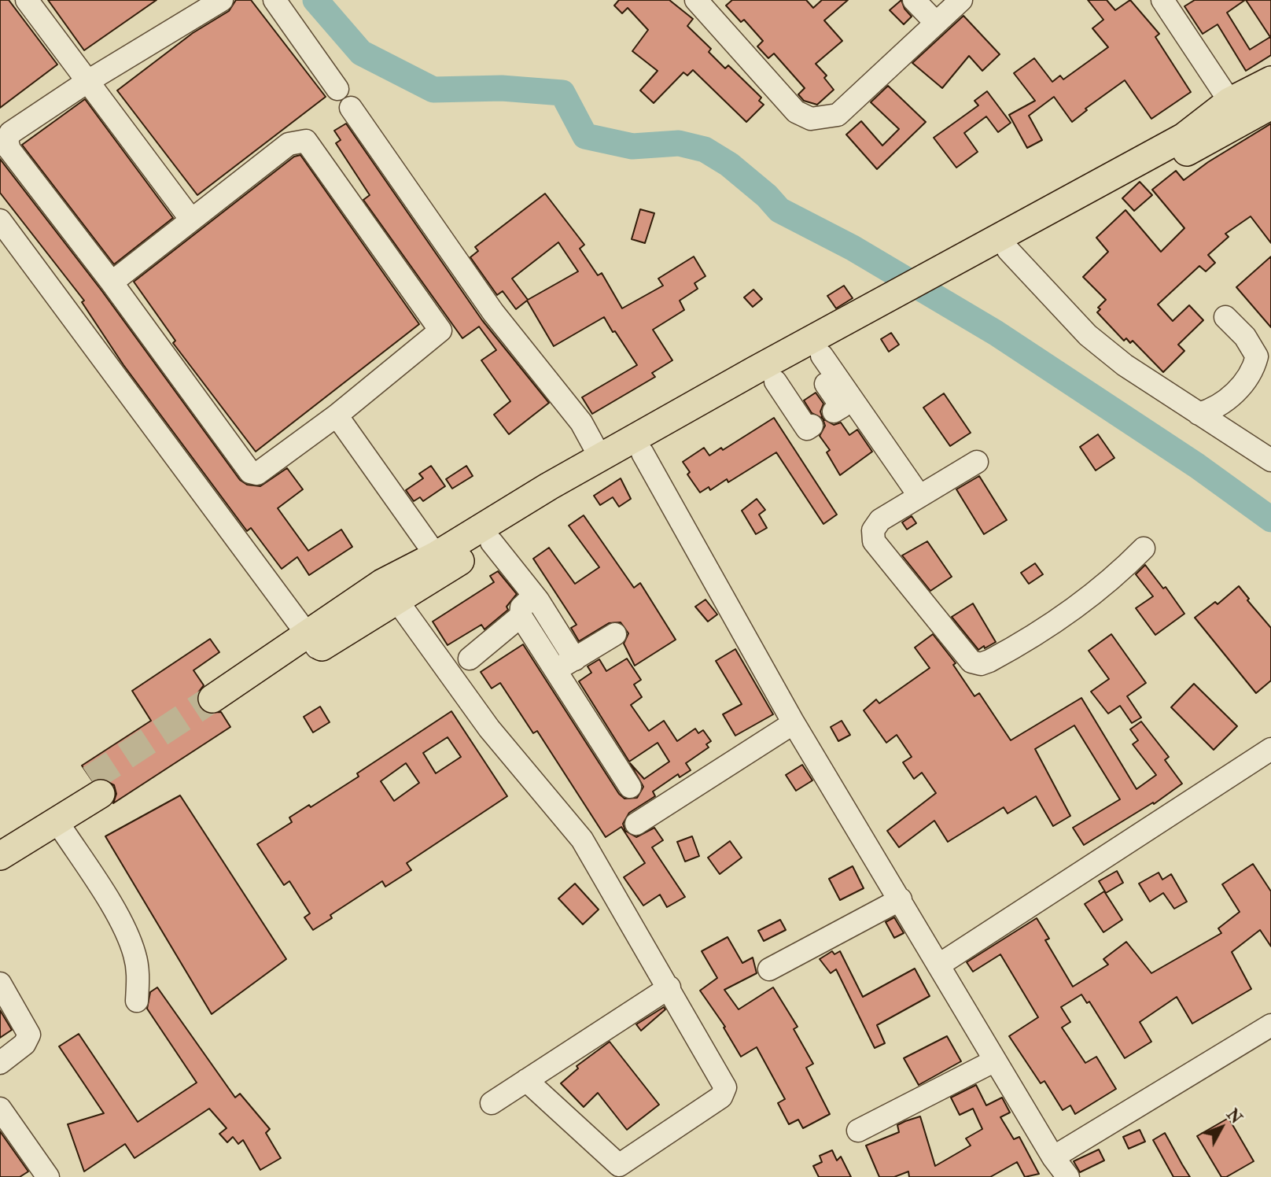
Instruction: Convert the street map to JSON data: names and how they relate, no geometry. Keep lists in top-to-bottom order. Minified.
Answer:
{"north":"top right"}
